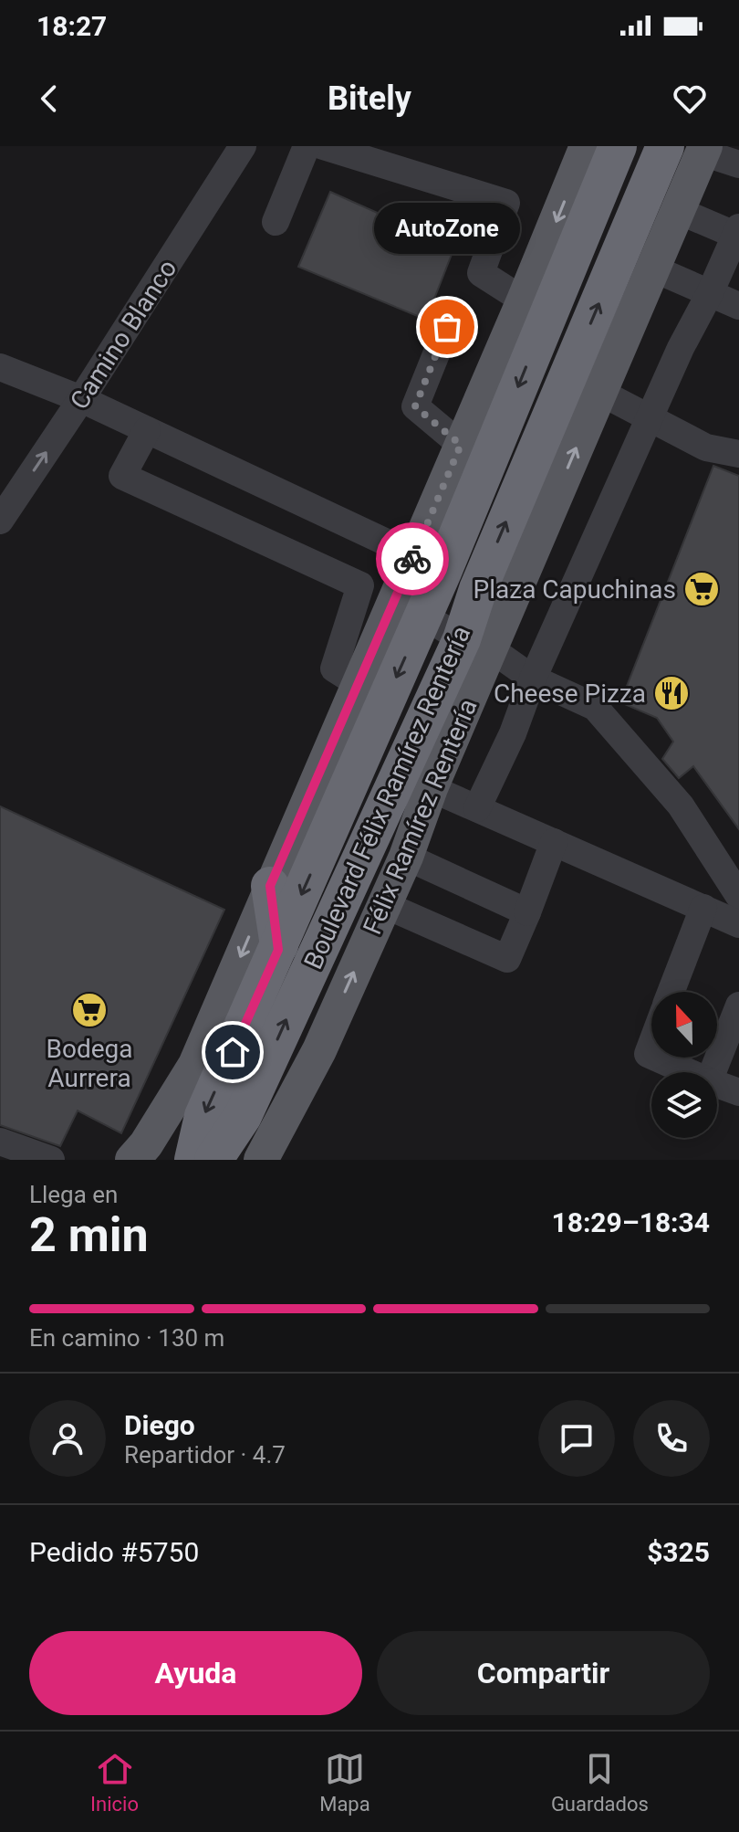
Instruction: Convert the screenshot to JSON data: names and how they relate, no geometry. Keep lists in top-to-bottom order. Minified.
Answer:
{"streets":{"highway":["Boulevard Félix Ramírez Rentería"],"main road":["Félix Ramírez Rentería"],"street":["Camino Blanco"]},"crossings":[["Boulevard Félix Ramírez Rentería","Félix Ramírez Rentería"]],"places":{"other":["AutoZone"],"supermarket":["Plaza Capuchinas","Bodega Aurrera"],"restaurant":["Cheese Pizza"]},"north":"top","page":{"status":"18:27","header":"Bitely","bubble":"AutoZone","heading":["2 min","Llega en","18:29–18:34"],"panel":["Diego","Repartidor · 4.7","Pedido #5750","$325"],"bar":"En camino · 130 m","buttons":["Ayuda","Compartir"],"tabs":["Inicio","Mapa","Guardados"]}}
